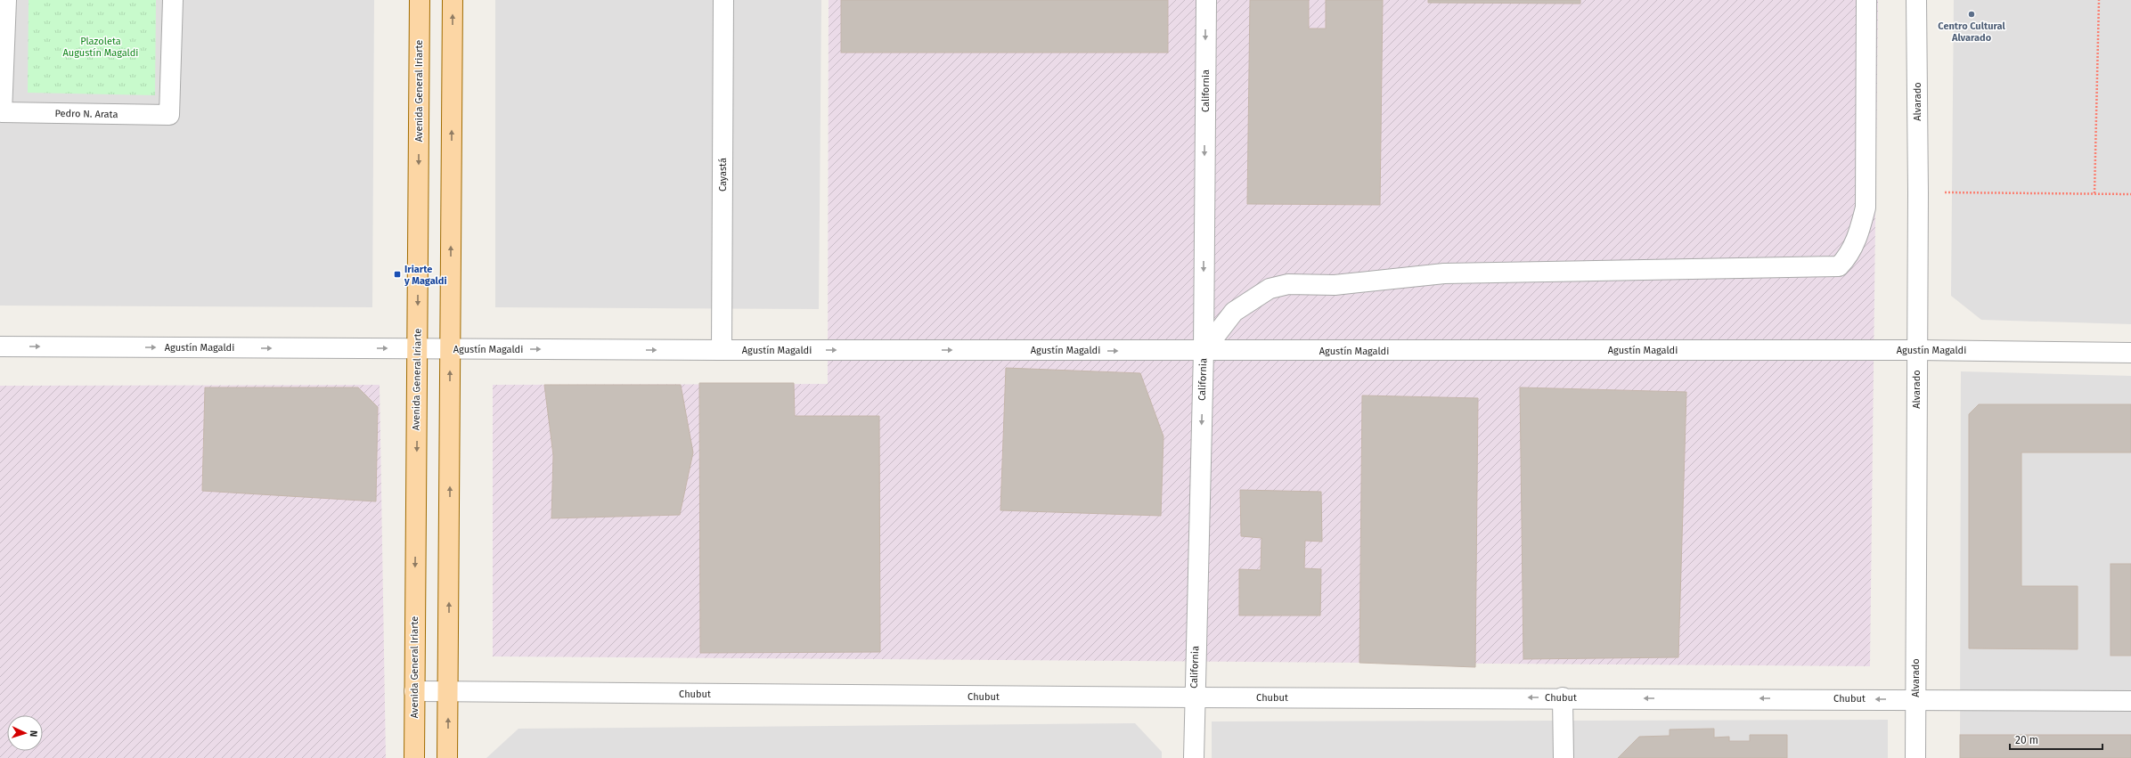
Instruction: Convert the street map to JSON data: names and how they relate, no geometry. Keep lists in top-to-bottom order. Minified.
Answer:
{"streets":{"main road":["Avenida General Iriarte"],"street":["California","Alvarado","Pedro N. Arata","Cayastá","Agustín Magaldi","Chubut"]},"crossings":[["Avenida General Iriarte","Agustín Magaldi"],["Avenida General Iriarte","Chubut"],["California","Agustín Magaldi"],["California","Chubut"],["Alvarado","Agustín Magaldi"],["Alvarado","Chubut"],["Cayastá","Agustín Magaldi"]],"one_way":["California","Agustín Magaldi","Chubut"],"parks":["Plazoleta Augustín Magaldi"],"places":{"other":["Centro Cultural Alvarado"],"transit":["Iriarte y Magaldi"]},"scale_bar":"20 m","north":"right"}
